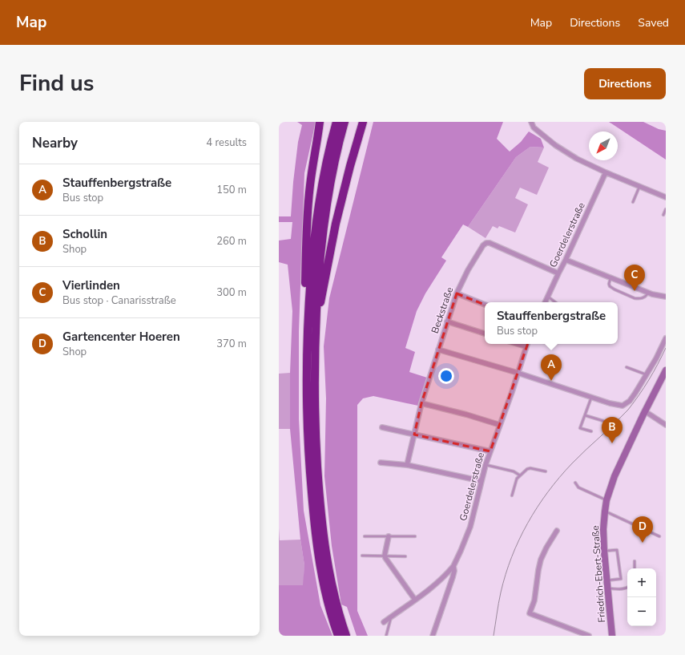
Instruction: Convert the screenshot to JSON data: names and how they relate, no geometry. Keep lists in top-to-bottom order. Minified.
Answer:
{"streets":{"main road":["Friedrich-Ebert-Straße"],"street":["Goerdelerstraße","Beckstraße"]},"crossings":[["Goerdelerstraße","Beckstraße"]],"north":"bottom left","page":{"header":"Map","nav":["Map","Directions","Saved"],"title":"Find us","buttons":"Directions","heading":["Nearby","4 results"],"list":[{"mark":"A","name":"Stauffenbergstraße","note":"Bus stop","value":"150 m"},{"mark":"B","name":"Schollin","note":"Shop","value":"260 m"},{"mark":"C","name":"Vierlinden","note":"Bus stop · Canarisstraße","value":"300 m"},{"mark":"D","name":"Gartencenter Hoeren","note":"Shop","value":"370 m"}],"pins":["C","A","B","D"],"popup":["Stauffenbergstraße","Bus stop"],"map_buttons":["+","−"]}}
